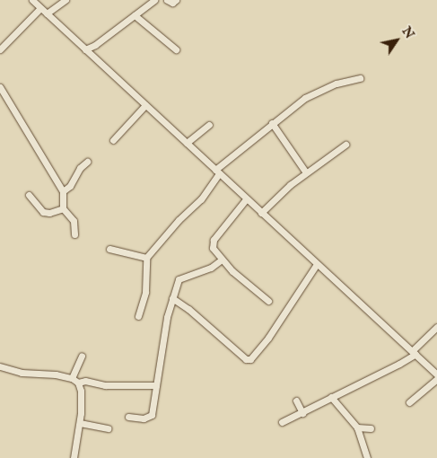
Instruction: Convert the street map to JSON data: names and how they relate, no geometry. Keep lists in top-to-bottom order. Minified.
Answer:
{"north":"top right"}
